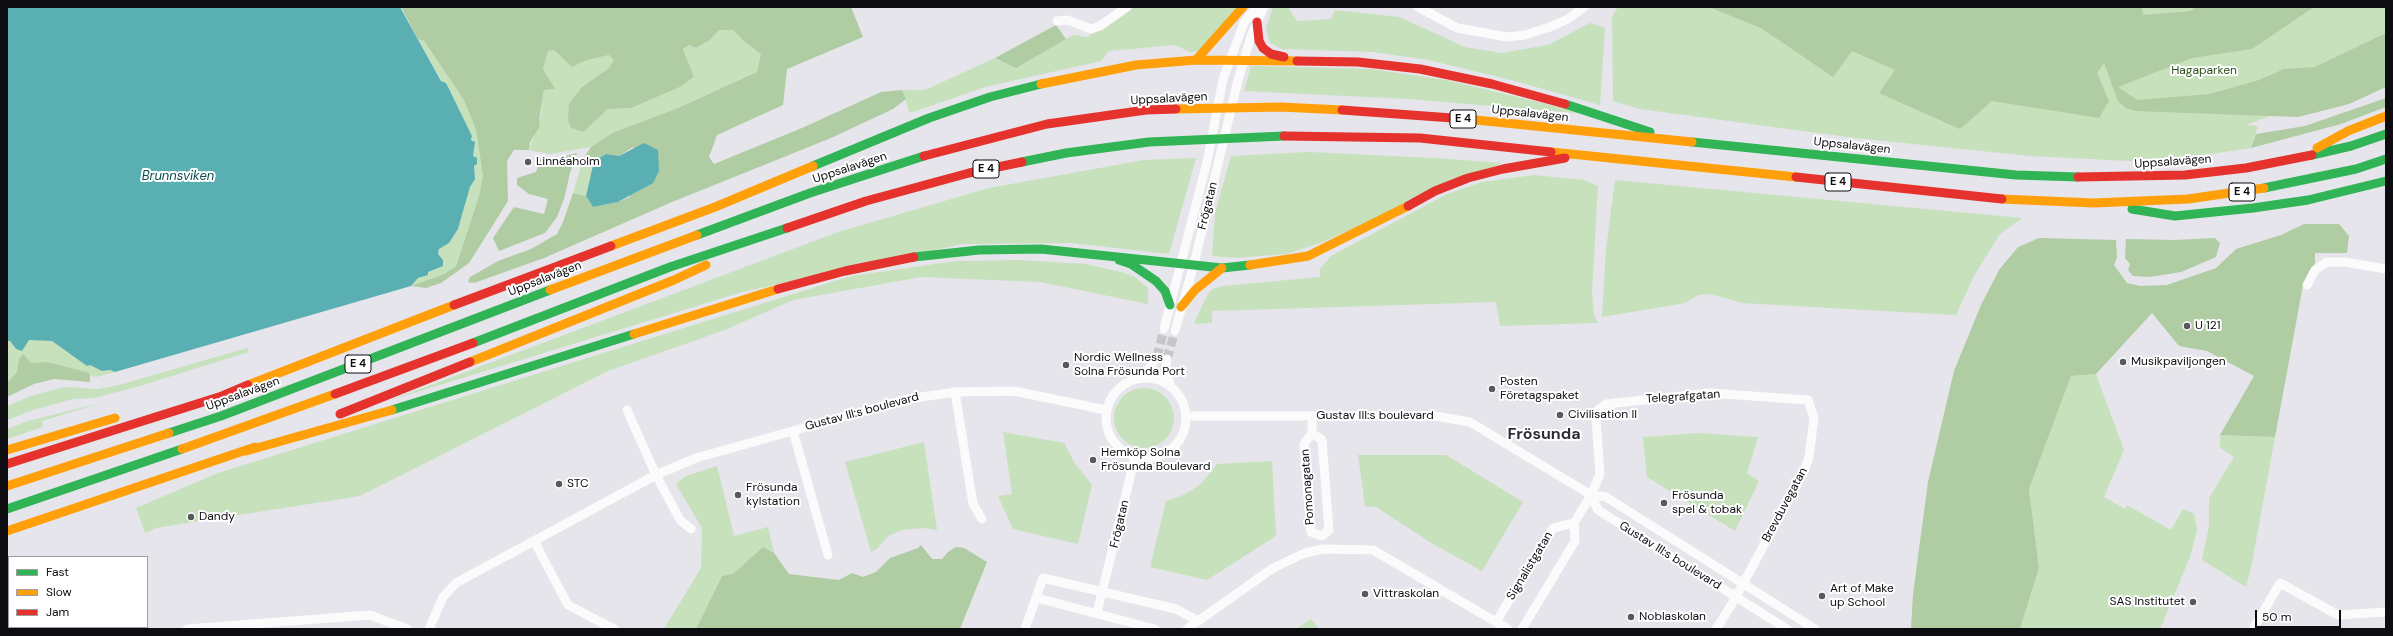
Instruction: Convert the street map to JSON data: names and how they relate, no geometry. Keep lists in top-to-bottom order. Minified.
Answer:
{"streets":{"highway":["Uppsalavägen","E 4"],"street":["Frögatan","Telegrafgatan","Gustav III:s boulevard","Pomonagatan","Brevduvegatan","Signalistgatan"]},"crossings":[["Frögatan","Gustav III:s boulevard"],["Telegrafgatan","Gustav III:s boulevard"],["Telegrafgatan","Brevduvegatan"],["Gustav III:s boulevard","Pomonagatan"],["Gustav III:s boulevard","Brevduvegatan"]],"districts":["Frösunda"],"water":["Brunnsviken"],"parks":["Hagaparken"],"places":["Linnéaholm","U 121","Musikpaviljongen","Nordic Wellness Solna Frösunda Port","Posten Företagspaket","Civilisation II","Hemköp Solna Frösunda Boulevard","STC","Frösunda kylstation","Frösunda spel & tobak","Dandy","Vittraskolan","Art of Make up School","SAS Institutet","Noblaskolan"],"legend":["Fast","Slow","Jam"],"scale_bar":"50 m"}
